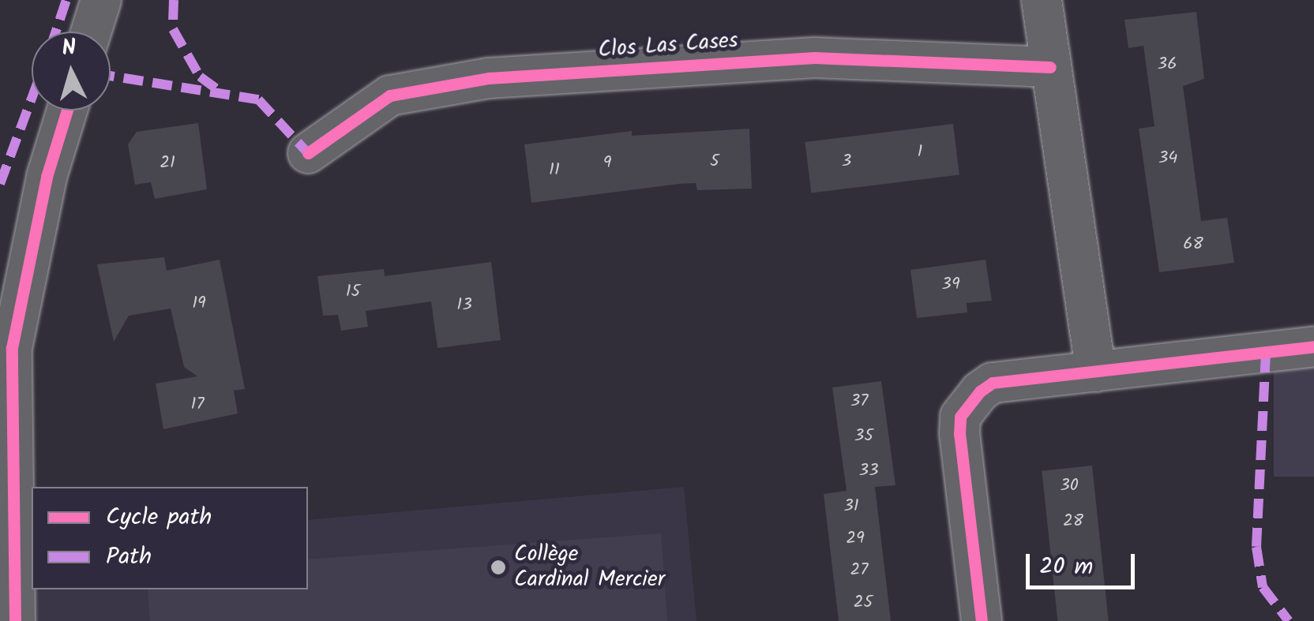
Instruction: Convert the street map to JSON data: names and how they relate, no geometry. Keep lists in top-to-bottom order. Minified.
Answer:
{"streets":{"street":["Clos Las Cases"]},"places":["Collège Cardinal Mercier"],"house_numbers":["36","1","34","5","3","21","9","11","68","39","15","19","13","37","17","35","33","30","31","28","29","27","25"],"legend":["Cycle path","Path"],"scale_bar":"20 m","north":"top"}
